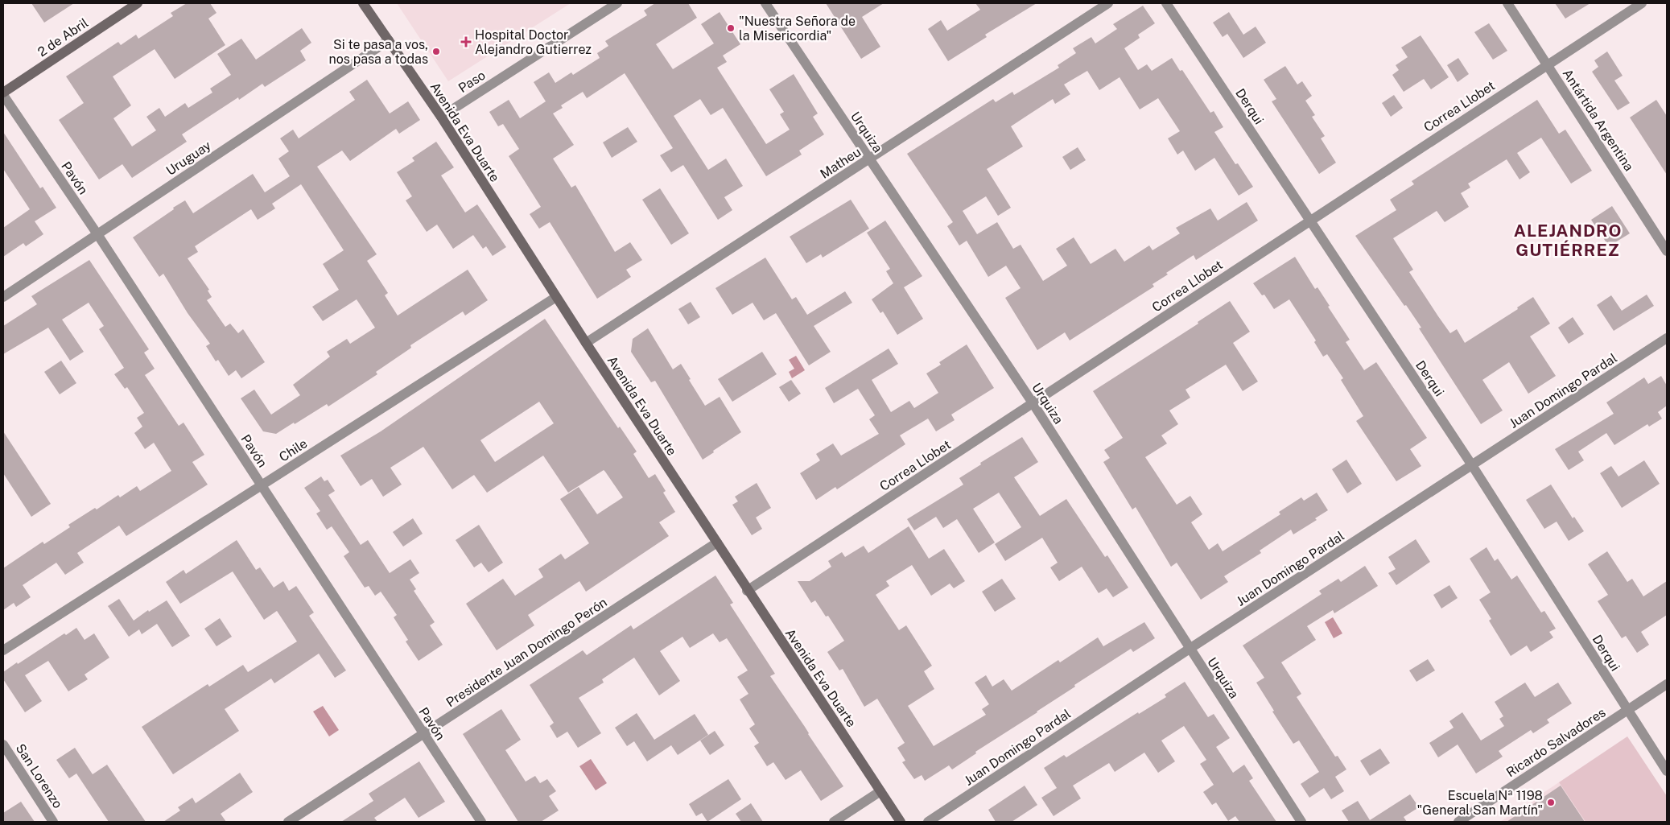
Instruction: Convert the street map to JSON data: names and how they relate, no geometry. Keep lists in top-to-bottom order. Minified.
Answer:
{"streets":{"main road":["2 de Abril","Avenida Eva Duarte"],"street":["Paso","Derqui","Correa Llobet","Antártida Argentina","Urquiza","Uruguay","Matheu","Pavón","Juan Domingo Pardal","Chile","Presidente Juan Domingo Perón","Ricardo Salvadores","San Lorenzo"]},"crossings":[["2 de Abril","Pavón"],["Paso","Avenida Eva Duarte"],["Derqui","Correa Llobet"],["Derqui","Juan Domingo Pardal"],["Derqui","Ricardo Salvadores"],["Correa Llobet","Antártida Argentina"],["Correa Llobet","Avenida Eva Duarte"],["Correa Llobet","Urquiza"],["Avenida Eva Duarte","Uruguay"],["Avenida Eva Duarte","Matheu"],["Avenida Eva Duarte","Chile"],["Avenida Eva Duarte","Presidente Juan Domingo Perón"],["Urquiza","Matheu"],["Urquiza","Juan Domingo Pardal"],["Uruguay","Pavón"],["Pavón","Chile"],["Pavón","Presidente Juan Domingo Perón"]],"districts":["ALEJANDRO GUTIÉRREZ"],"places":{"other":["\"Nuestra Señora de la Misericordia\"","Si te pasa a vos, nos pasa a todas","Escuela Nª 1198 \"General San Martín\""],"health":["Hospital Doctor Alejandro Gutierrez"]}}
